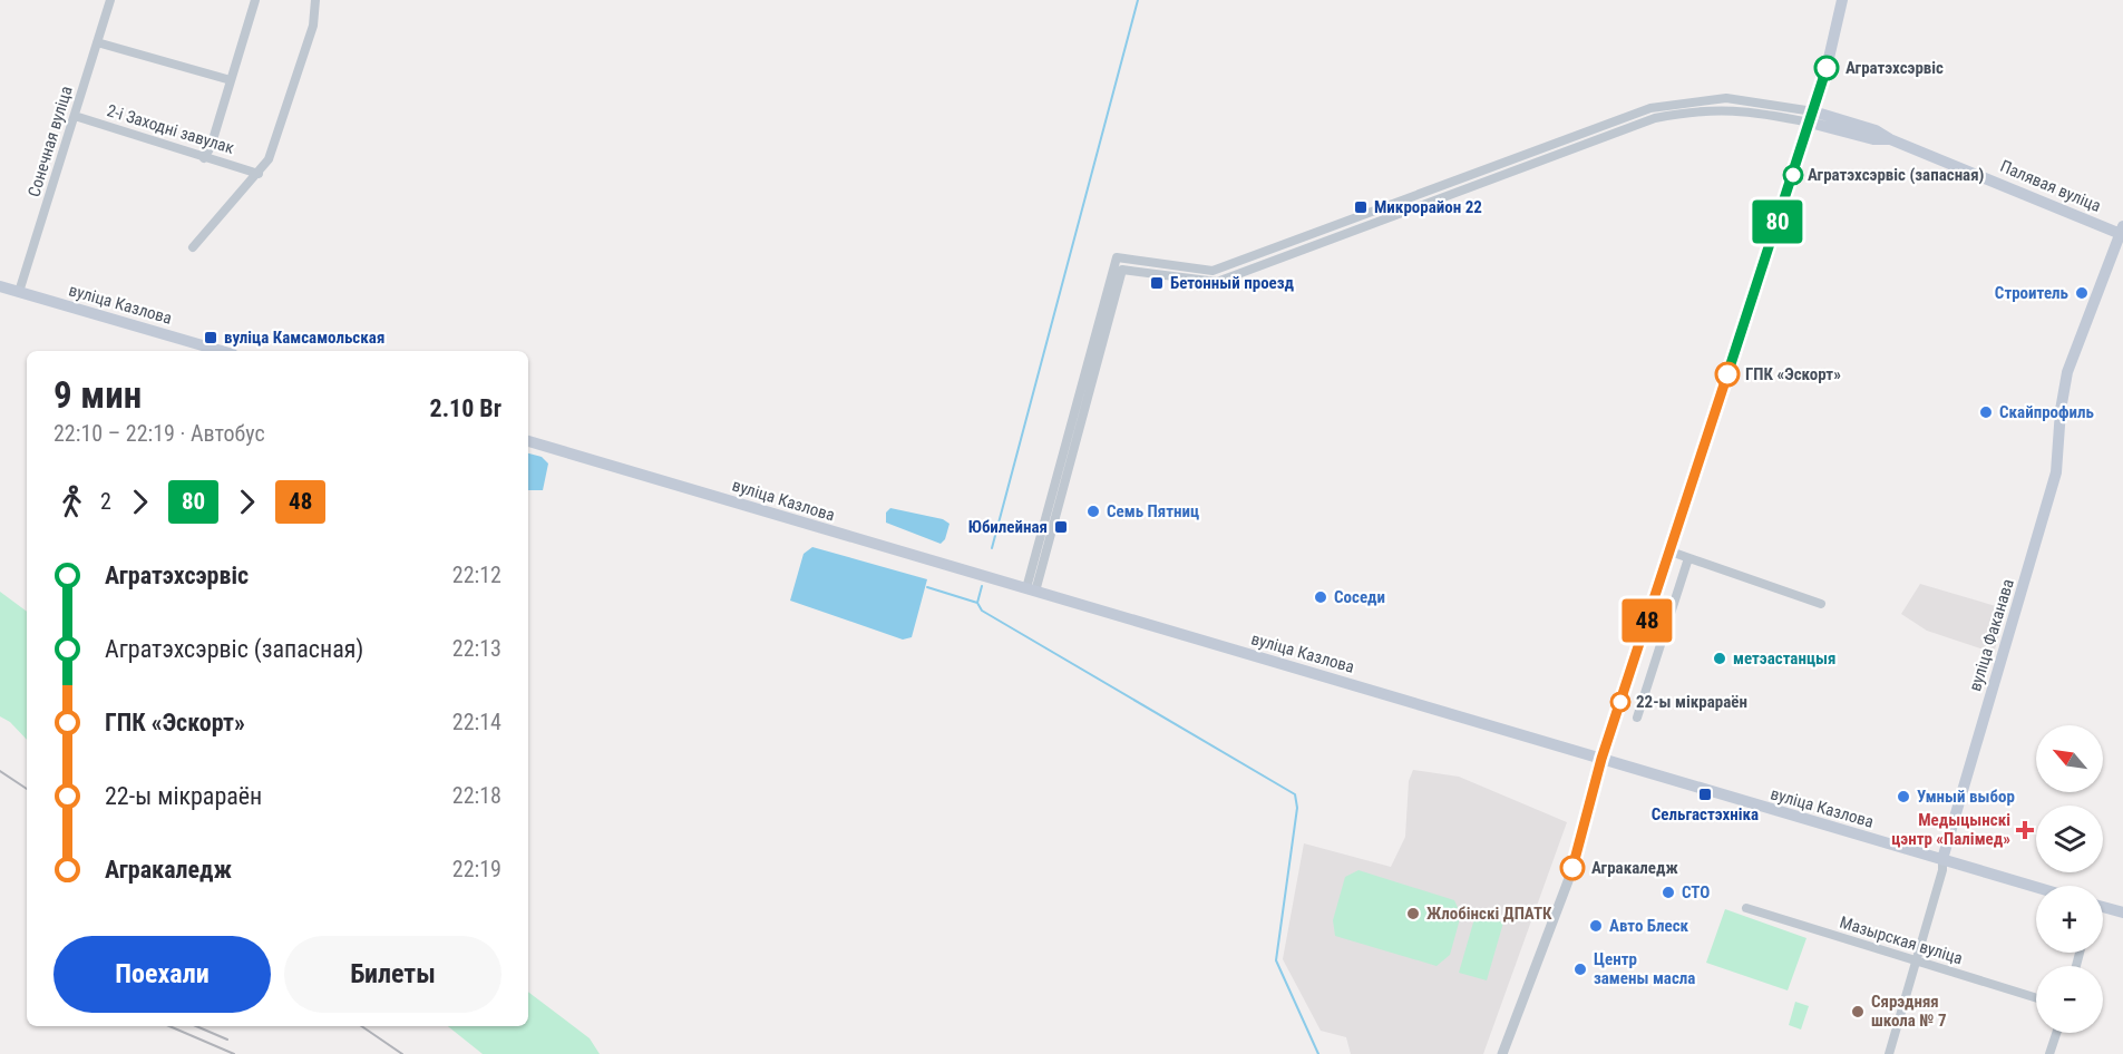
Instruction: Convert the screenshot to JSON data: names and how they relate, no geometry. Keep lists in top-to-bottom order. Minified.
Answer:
{"streets":{"main road":["Палявая вуліца","вуліца Казлова","вуліца Факанава"],"street":["2-і Заходні завулак","Сонечная вуліца","Мазырская вуліца"]},"crossings":[["2-і Заходні завулак","Сонечная вуліца"],["Сонечная вуліца","вуліца Казлова"],["Палявая вуліца","вуліца Факанава"],["вуліца Казлова","вуліца Факанава"],["вуліца Факанава","Мазырская вуліца"]],"places":{"other":["Агратэхсэрвіс","Агратэхсэрвіс (запасная)","Строитель","ГПК «Эскорт»","Скайпрофиль","Семь Пятниц","Соседи","метэастанцыя","22-ы мікрараён","Умный выбор","Агракаледж","СТО","Жлобінскі ДПАТК","Авто Блеск","Центр замены масла","Сярэдняя школа № 7"],"transit":["Микрорайон 22","Бетонный проезд","вуліца Камсамольская","Юбилейная","Сельгастэхніка"],"health":["Медыцынскі цэнтр «Палімед»"]},"lines":["bus line 80","bus line 48"],"north":"top left","page":{"on_map":["80","48"],"heading":["9 мин","22:10 – 22:19 · Автобус","2.10 Br"],"legs":["2","80","48"],"list":[{"name":"Агратэхсэрвіс","value":"22:12"},{"name":"Агратэхсэрвіс (запасная)","value":"22:13"},{"name":"ГПК «Эскорт»","value":"22:14"},{"name":"22-ы мікрараён","value":"22:18"},{"name":"Агракаледж","value":"22:19"}],"map_buttons":["+","−"],"buttons":["Поехали","Билеты"]}}
